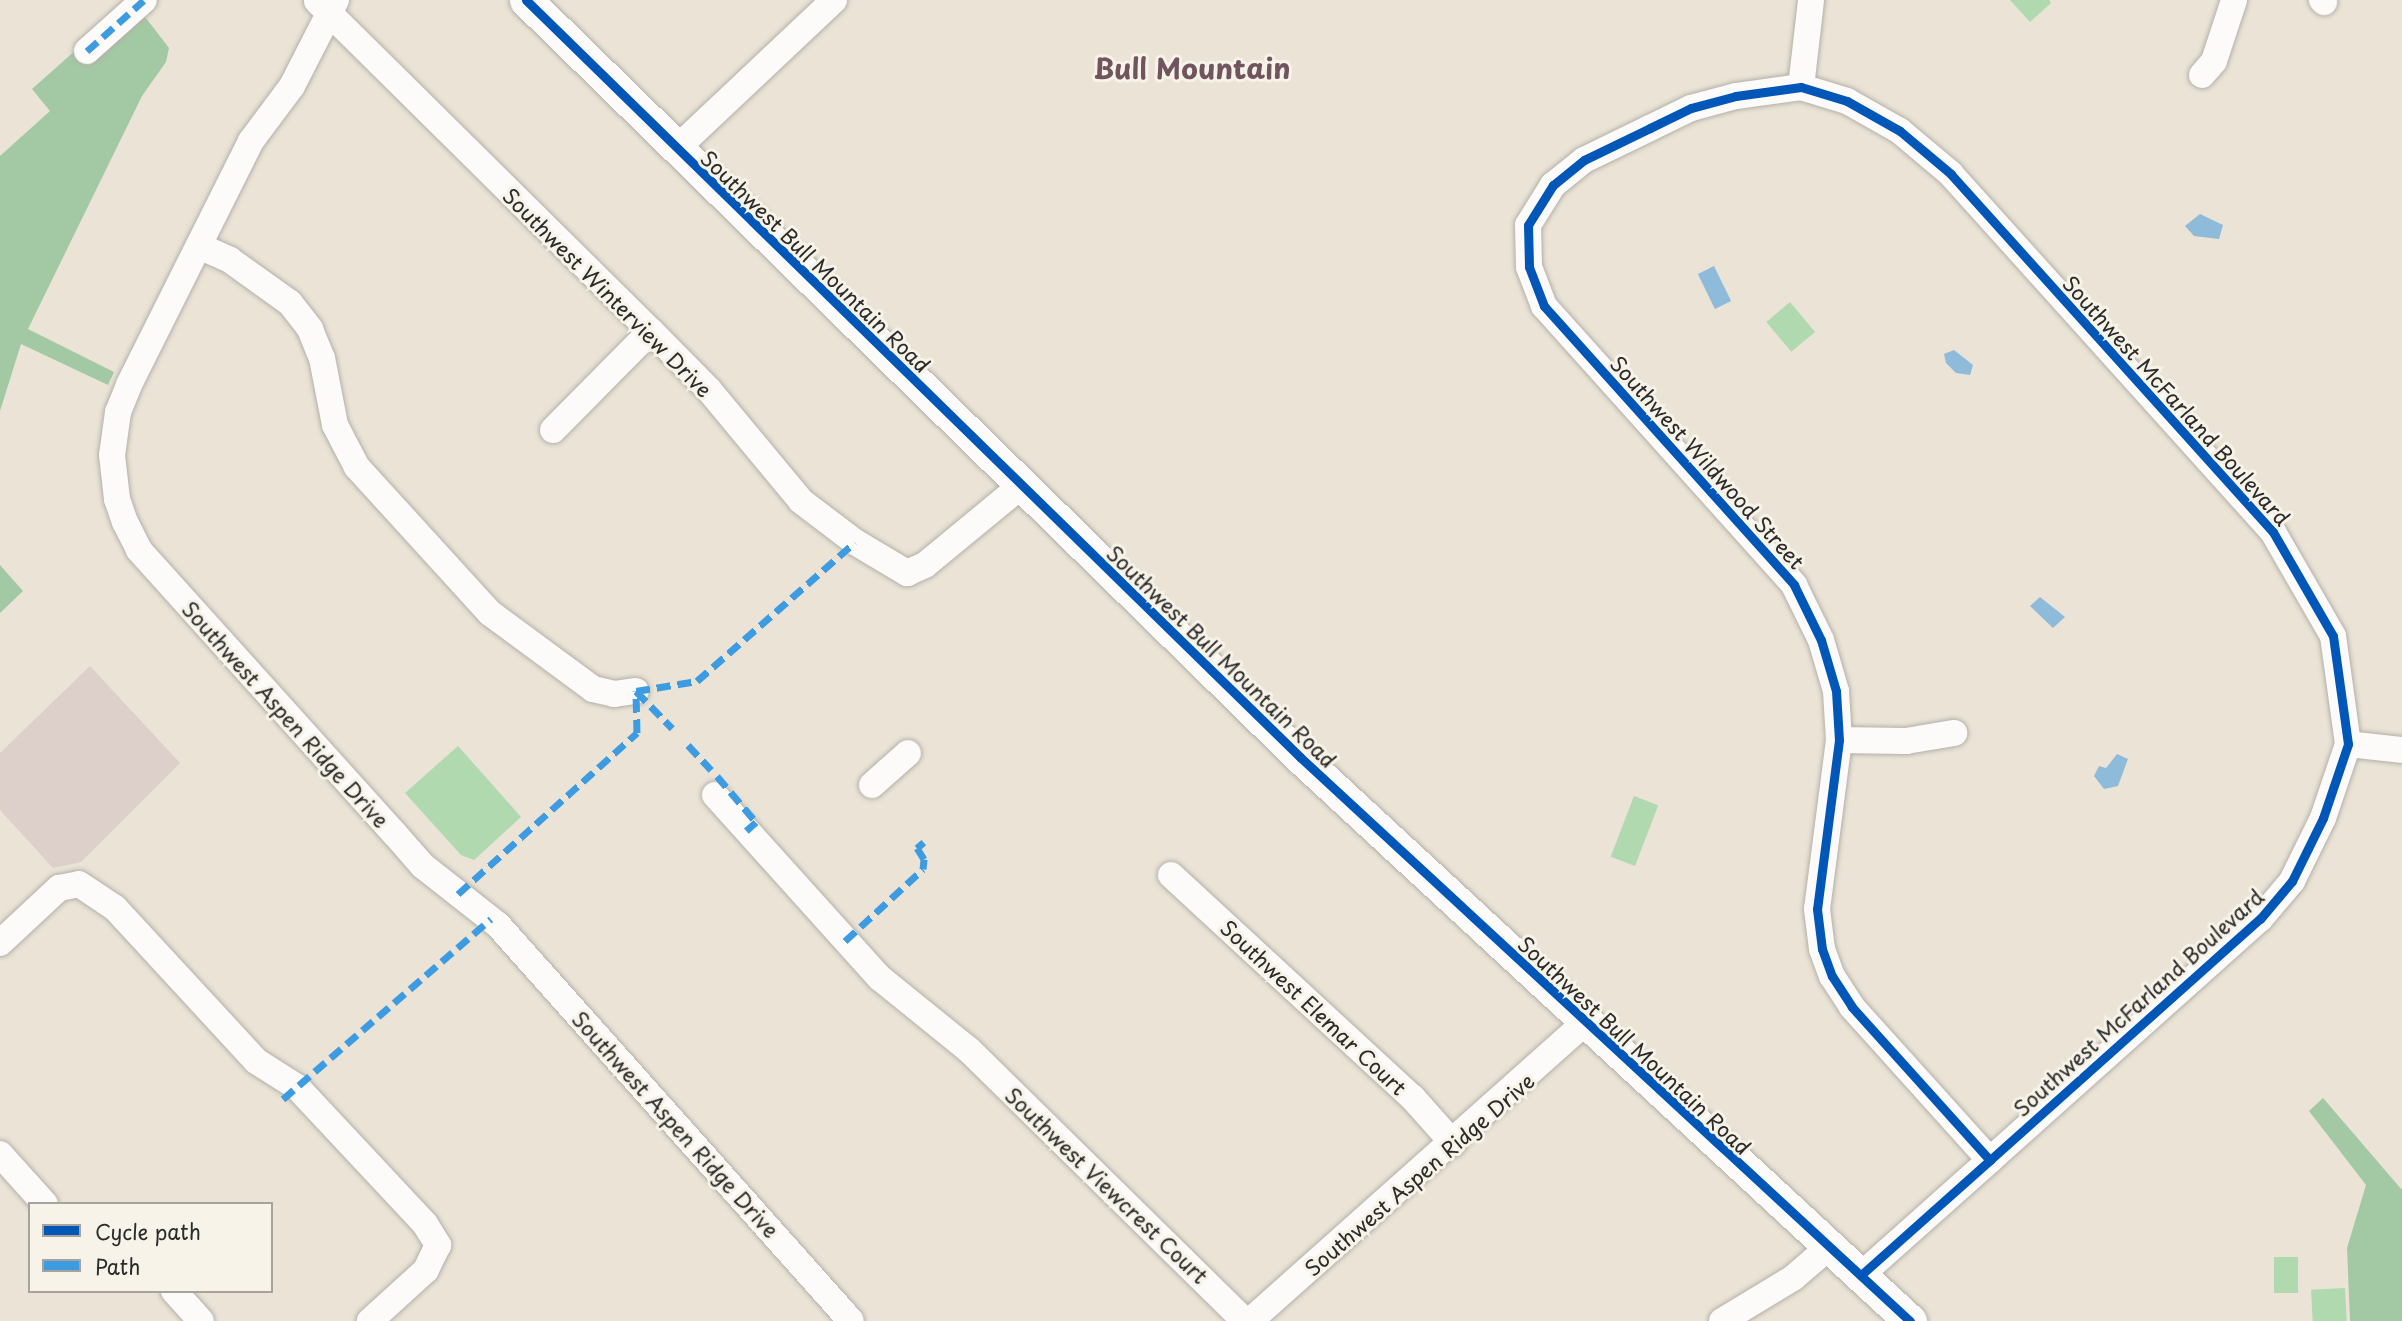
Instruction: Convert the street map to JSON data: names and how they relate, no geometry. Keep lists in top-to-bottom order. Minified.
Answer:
{"streets":{"main road":["Southwest Bull Mountain Road"],"street":["Southwest Winterview Drive","Southwest McFarland Boulevard","Southwest Wildwood Street","Southwest Aspen Ridge Drive","Southwest Elemar Court","Southwest Viewcrest Court"]},"crossings":[["Southwest Bull Mountain Road","Southwest Winterview Drive"],["Southwest Bull Mountain Road","Southwest McFarland Boulevard"],["Southwest Bull Mountain Road","Southwest Aspen Ridge Drive"],["Southwest Winterview Drive","Southwest Aspen Ridge Drive"],["Southwest McFarland Boulevard","Southwest Wildwood Street"],["Southwest Aspen Ridge Drive","Southwest Elemar Court"]],"districts":["Bull Mountain"],"legend":["Cycle path","Path"]}
